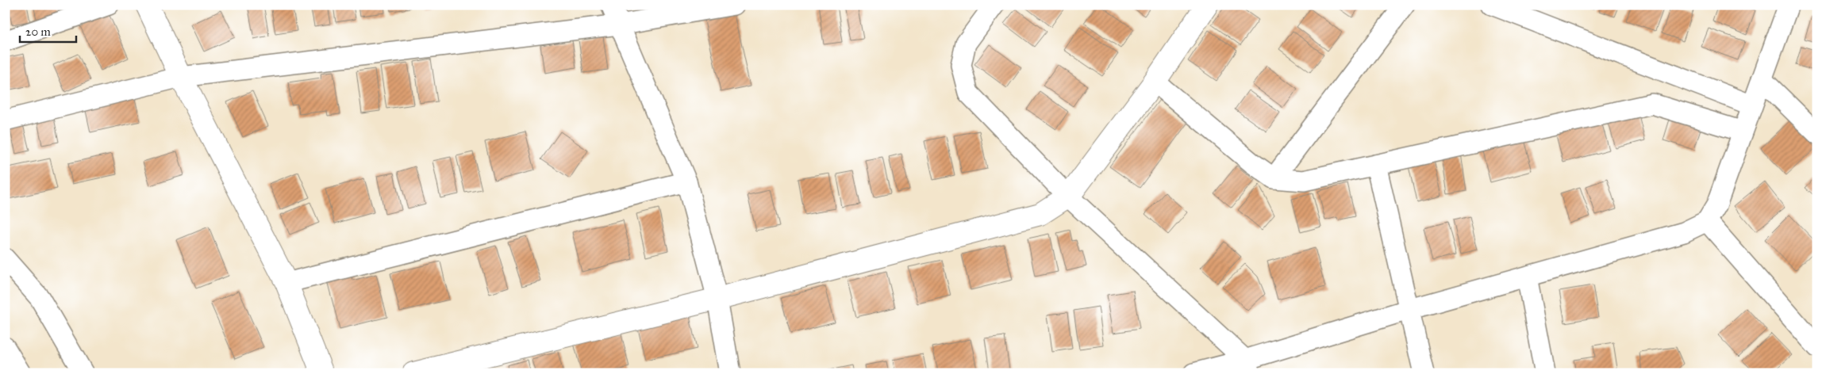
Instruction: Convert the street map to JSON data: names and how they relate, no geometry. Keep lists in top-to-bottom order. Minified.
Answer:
{"scale_bar":"20 m"}
